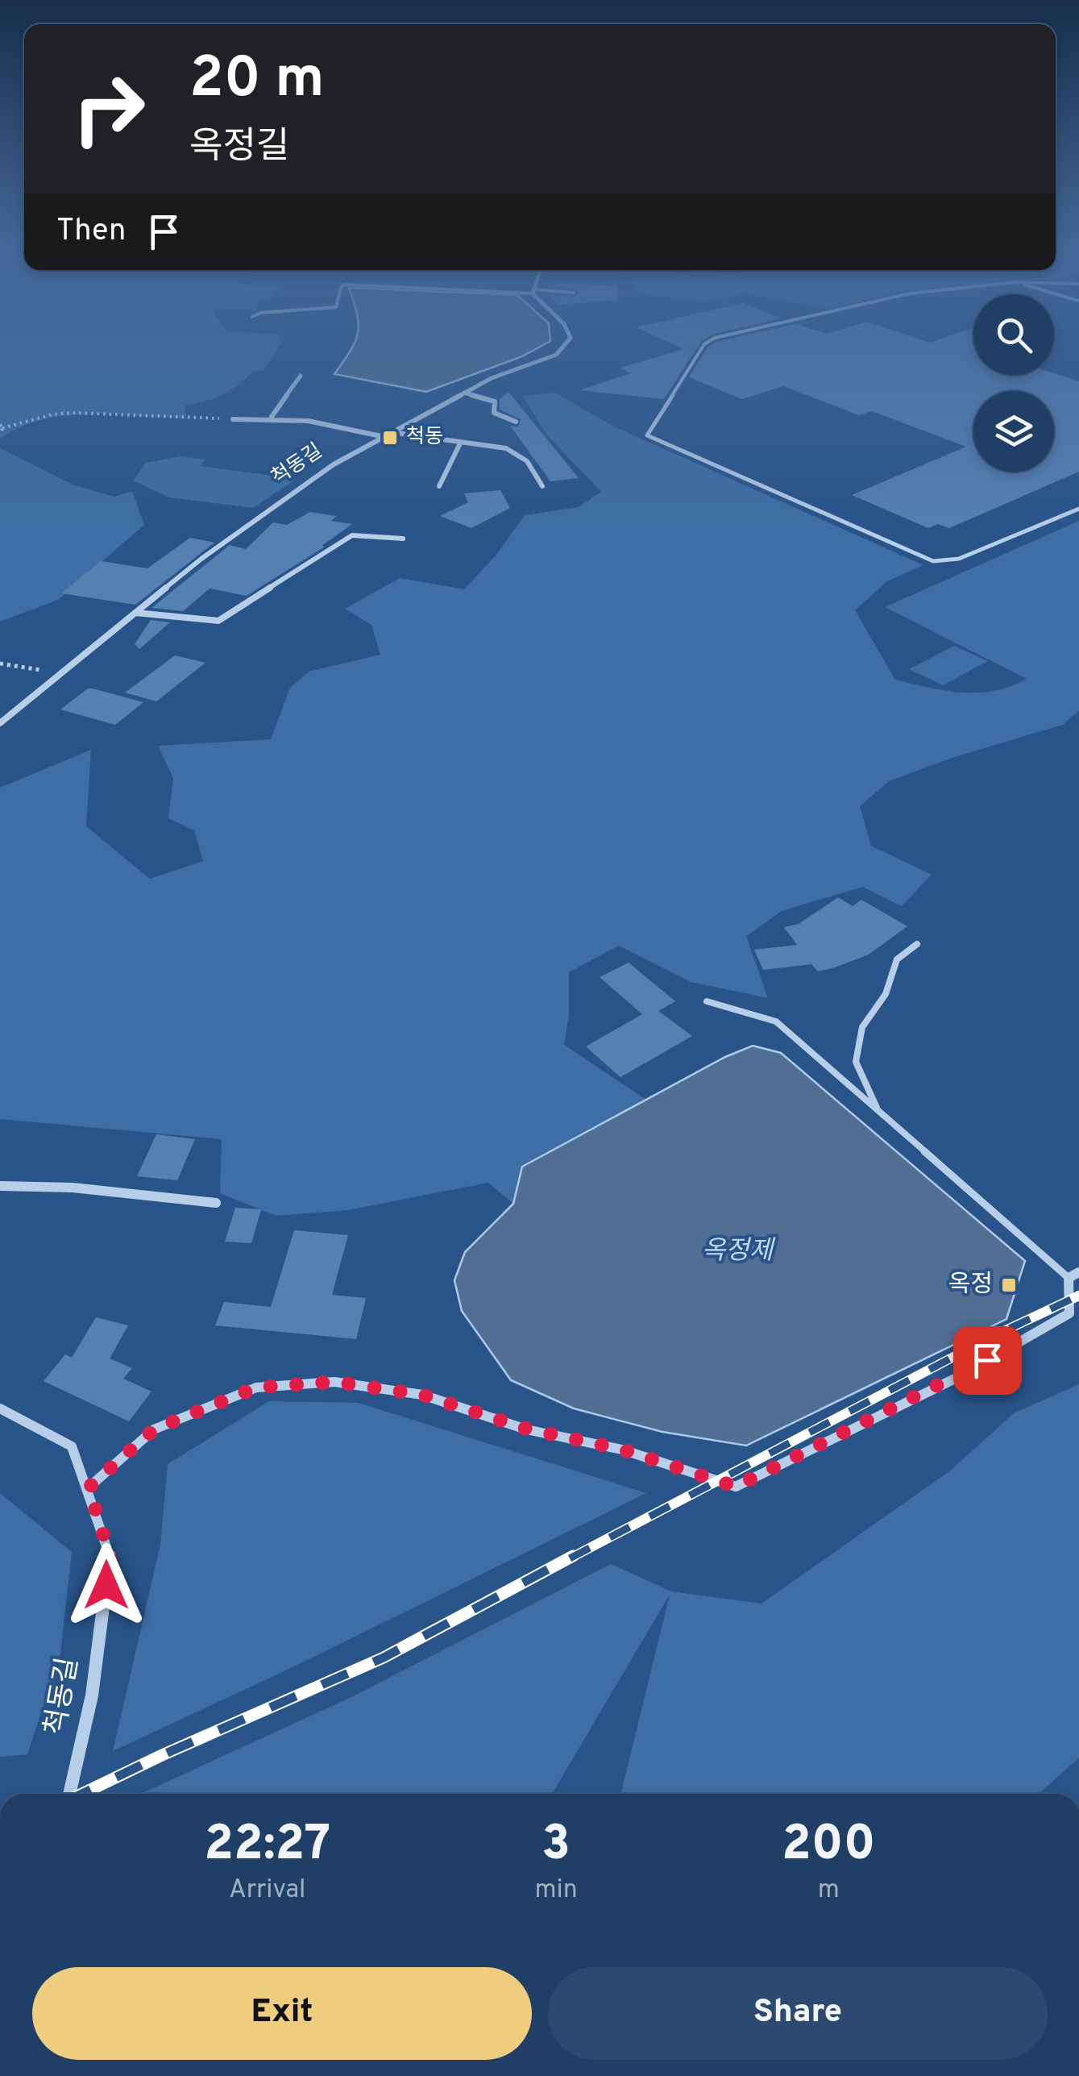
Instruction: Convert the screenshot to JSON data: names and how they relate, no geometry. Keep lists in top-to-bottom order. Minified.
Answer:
{"streets":{"street":["척동길"]},"water":["옥정제"],"places":{"transit":["척동","옥정"]},"page":{"turn":["20 m","옥정길"],"then":"Then","eta":["22:27","Arrival","3","min","200","m"],"buttons":["Exit","Share"]}}
